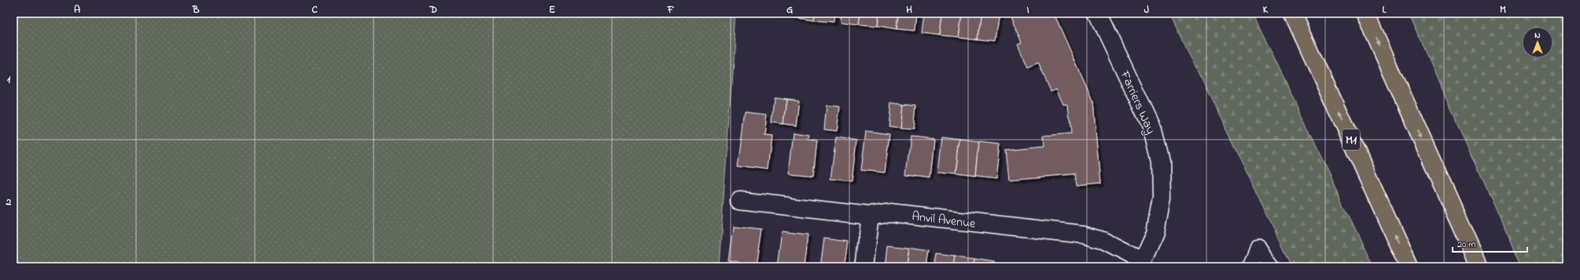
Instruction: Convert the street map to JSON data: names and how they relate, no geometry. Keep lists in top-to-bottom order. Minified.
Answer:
{"streets":{"highway":["M1"],"street":["Farriers Way","Anvil Avenue"]},"crossings":[["Farriers Way","Anvil Avenue"]],"scale_bar":"20 m","north":"top","grid":{"columns":["A","B","C","D","E","F","G","H","I","J","K","L","M"],"rows":["1","2"]}}
